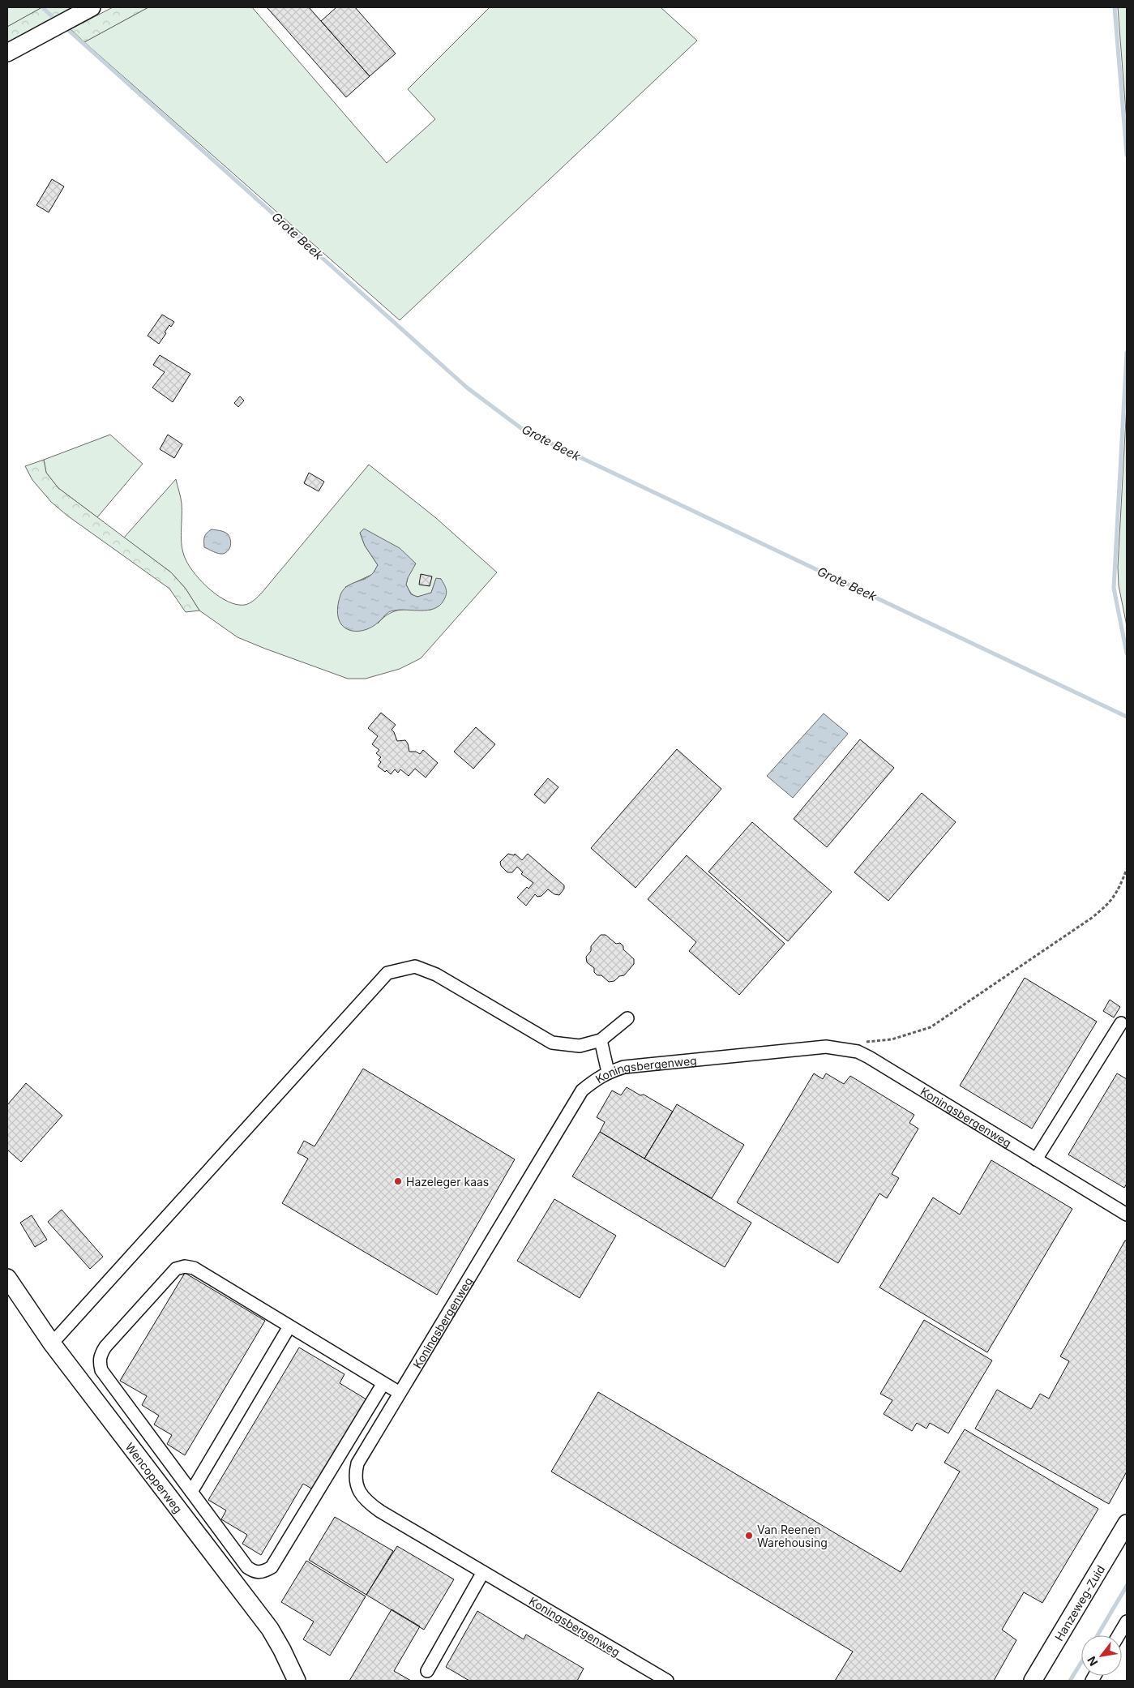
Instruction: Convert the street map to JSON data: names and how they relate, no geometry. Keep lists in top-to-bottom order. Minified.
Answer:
{"streets":{"street":["Koningsbergenweg","Wencopperweg","Hanzeweg-Zuid"]},"water":["Grote Beek"],"places":["Hazeleger kaas","Van Reenen Warehousing"],"north":"bottom left"}
